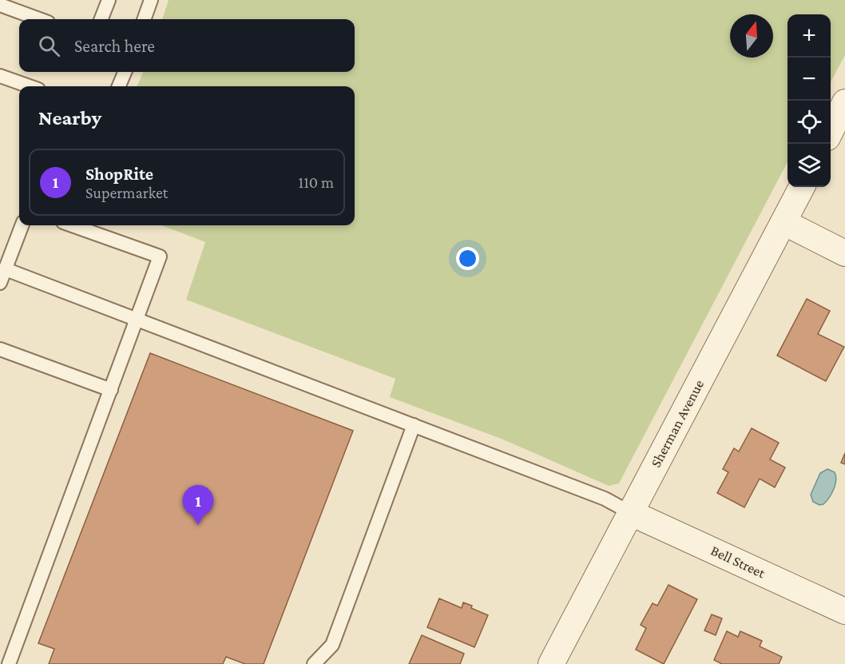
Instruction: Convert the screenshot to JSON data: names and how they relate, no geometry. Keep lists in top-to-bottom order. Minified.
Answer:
{"streets":{"street":["Sherman Avenue","Bell Street"]},"crossings":[["Sherman Avenue","Bell Street"]],"north":"top","page":{"map_buttons":["+","−"],"search":"Search here","heading":"Nearby","list":[{"mark":"1","name":"ShopRite","note":"Supermarket","value":"110 m"}],"pins":"1"}}
